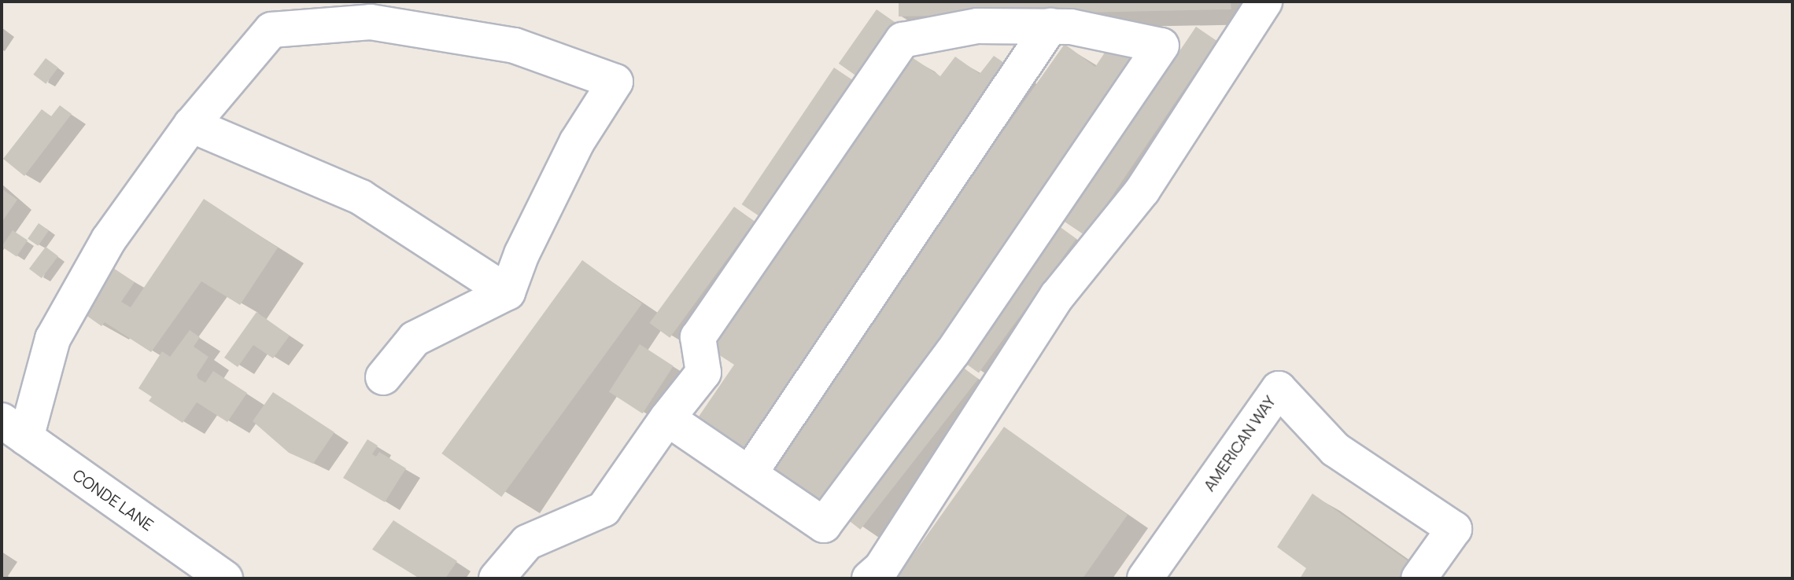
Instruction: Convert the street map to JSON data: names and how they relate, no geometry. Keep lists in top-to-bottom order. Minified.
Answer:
{"streets":{"street":["AMERICAN WAY","CONDE LANE"]}}
